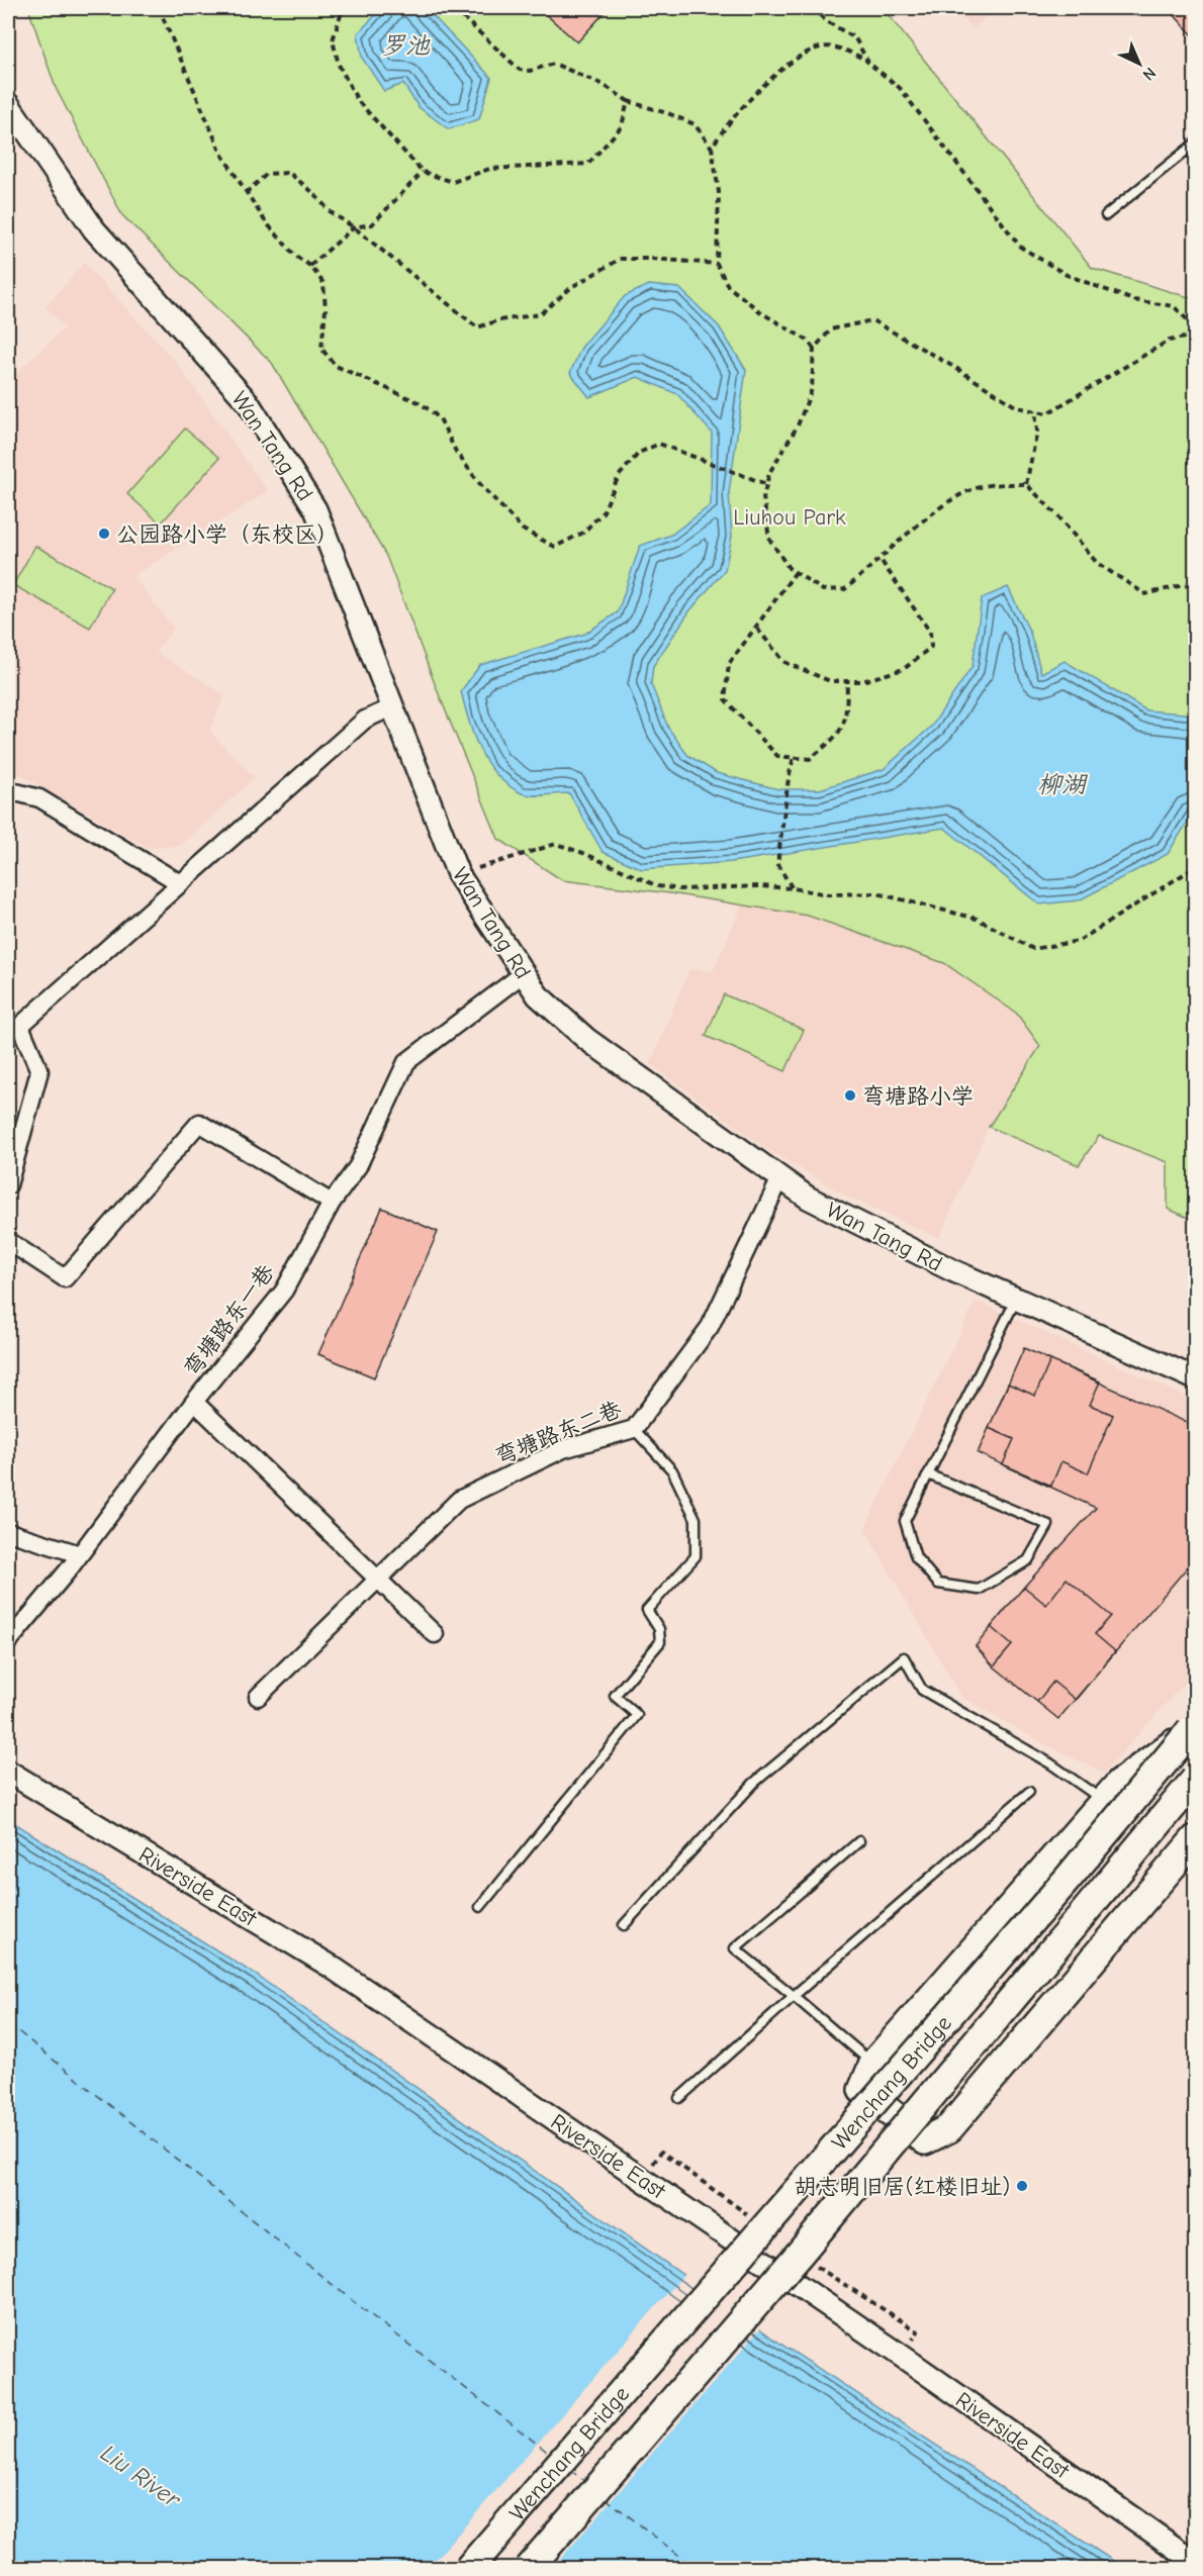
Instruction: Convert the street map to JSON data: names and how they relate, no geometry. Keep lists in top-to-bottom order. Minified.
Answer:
{"streets":{"main road":["Wenchang Bridge"],"street":["Wan Tang Rd","弯塘路东一巷","弯塘路东二巷","Riverside East"]},"crossings":[["Wan Tang Rd","弯塘路东一巷"],["Wan Tang Rd","弯塘路东二巷"]],"water":["罗池","柳湖","Liu River"],"parks":["Liuhou Park"],"places":["公园路小学（东校区）","弯塘路小学","胡志明旧居(红楼旧址)"],"north":"bottom right"}
